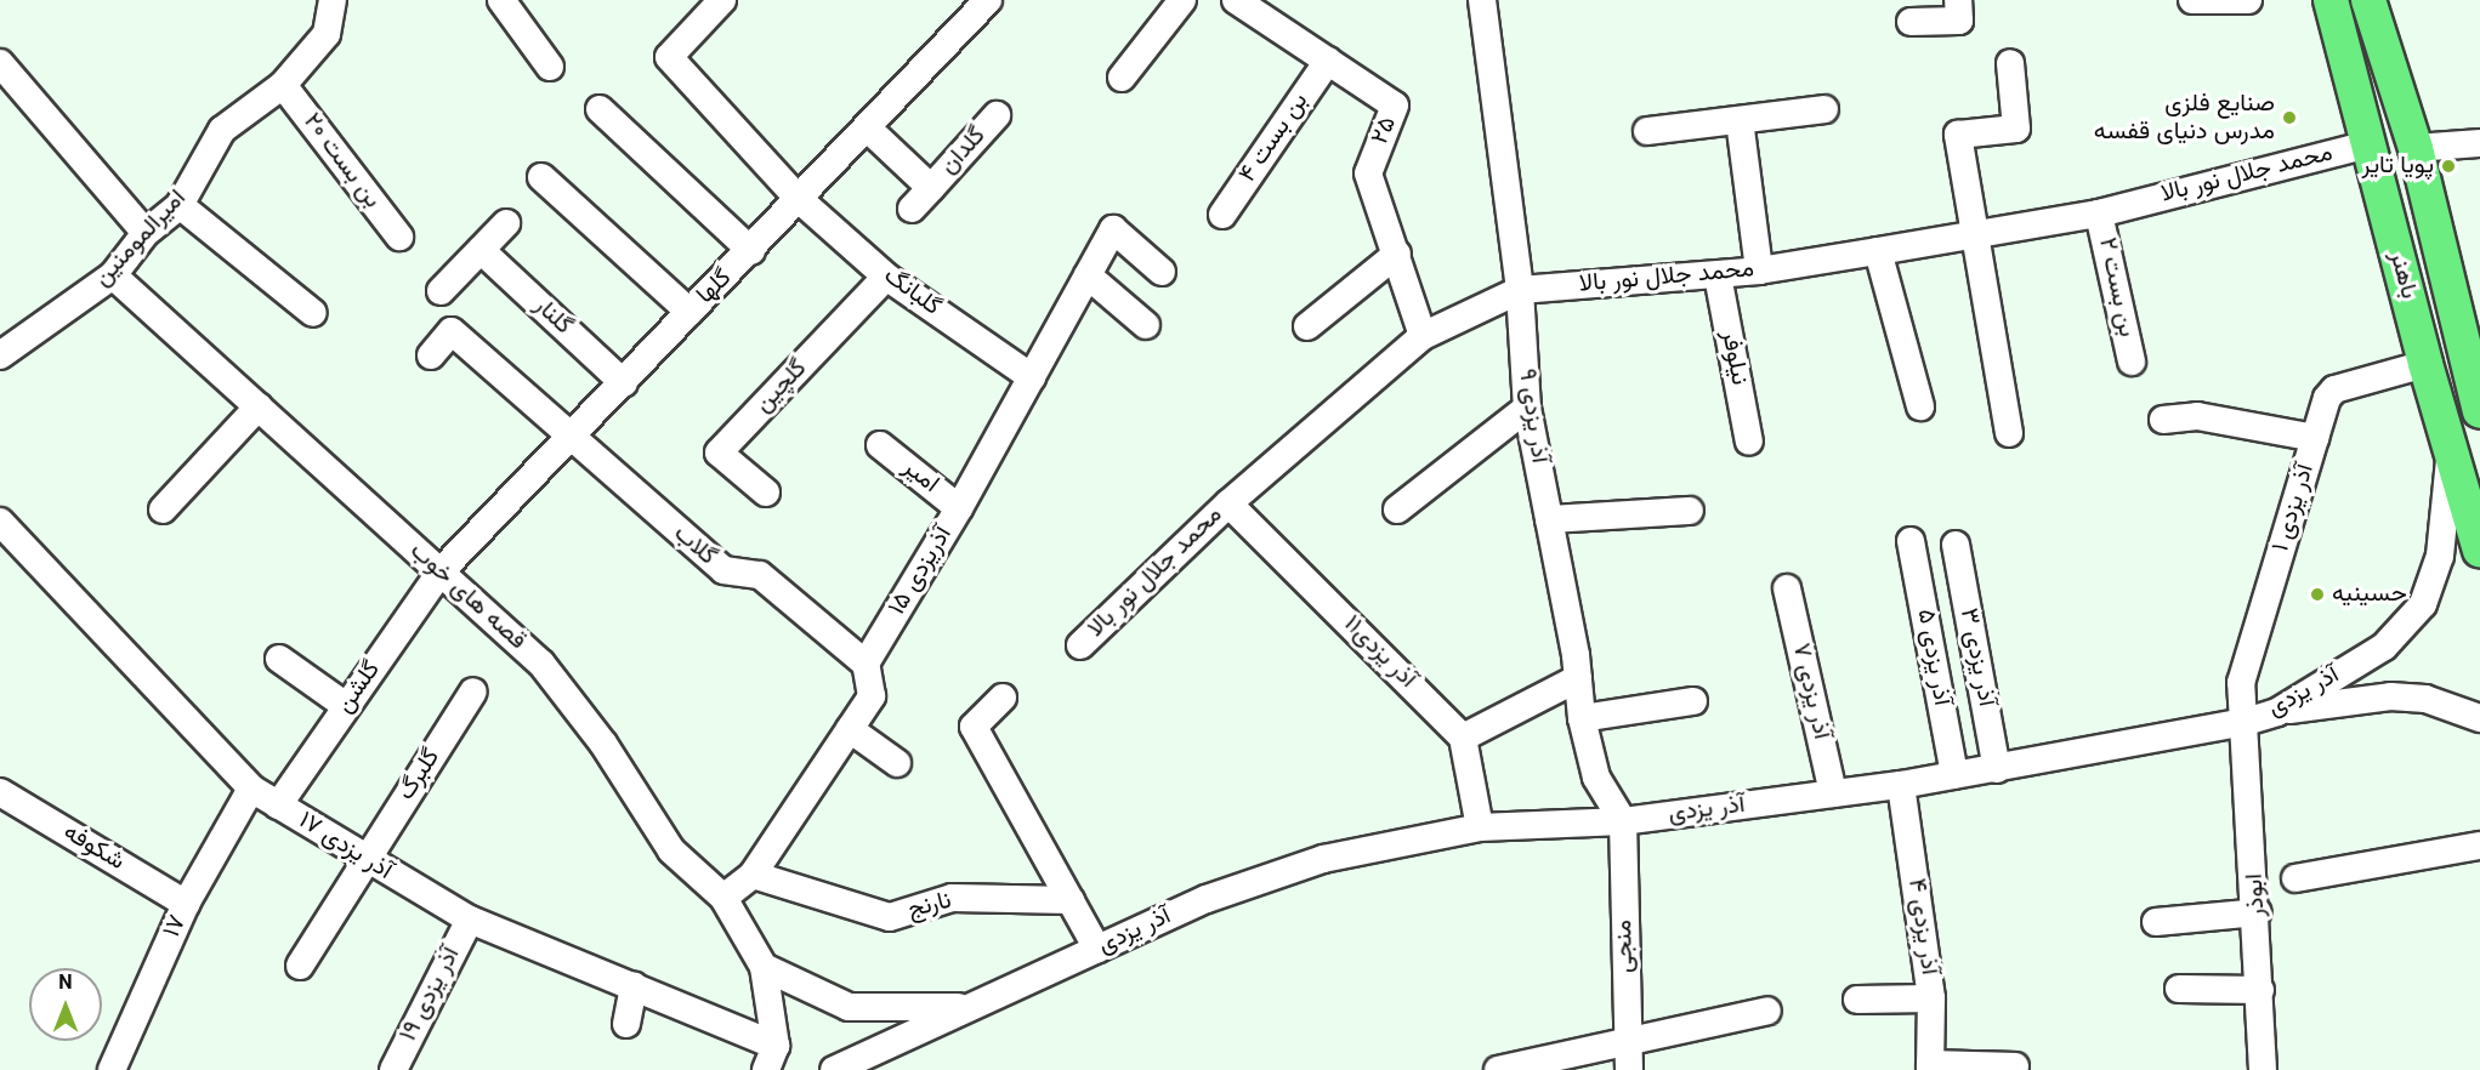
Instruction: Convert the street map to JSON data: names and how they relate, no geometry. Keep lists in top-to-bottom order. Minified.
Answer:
{"streets":{"main road":["باهنر"],"street":["۲۵","بن بست ۴","گلدان","بن بست ۲۰","محمد جلال نور بالا","امیرالمومنین","گلها","بن بست ۲","گلبانگ","گلنار","نیلوفر","گلچین","آذر یزدی ۹","امیر","آذر یزدی ۱","گلاب","۱۵ آذریزدی","قصه های خوب","آذر یزدی۱۱","آذر یزدی ۵","آذر یزدی ۳","گلشن","آذر یزدی ۷","آذر یزدی","گلبرگ","آذر یزدی ۱۷","شکوفه","ابوذر","نارنج","۱۷","۴ آذر یزدی","منجی","آذر یزدی ۱۹"]},"crossings":[["۲۵","بن بست ۴"],["۲۵","محمد جلال نور بالا"],["گلدان","گلها"],["بن بست ۲۰","امیرالمومنین"],["محمد جلال نور بالا","باهنر"],["محمد جلال نور بالا","بن بست ۲"],["محمد جلال نور بالا","نیلوفر"],["محمد جلال نور بالا","آذر یزدی ۹"],["محمد جلال نور بالا","آذر یزدی۱۱"],["امیرالمومنین","قصه های خوب"],["باهنر","آذر یزدی ۱"],["باهنر","آذر یزدی"],["گلها","گلبانگ"],["گلها","گلنار"],["گلها","گلاب"],["گلها","قصه های خوب"],["گلها","گلشن"],["گلبانگ","گلچین"],["گلبانگ","۱۵ آذریزدی"],["آذر یزدی ۹","آذر یزدی"],["آذر یزدی ۹","منجی"],["امیر","۱۵ آذریزدی"],["آذر یزدی ۱","آذر یزدی"],["آذر یزدی ۱","ابوذر"],["گلاب","۱۵ آذریزدی"],["قصه های خوب","گلشن"],["قصه های خوب","آذر یزدی ۱۷"],["آذر یزدی ۵","آذر یزدی"],["آذر یزدی ۳","آذر یزدی"],["گلشن","آذر یزدی ۱۷"],["آذر یزدی ۷","آذر یزدی"],["آذر یزدی","ابوذر"],["آذر یزدی","۴ آذر یزدی"],["آذر یزدی","منجی"],["گلبرگ","آذر یزدی ۱۷"],["آذر یزدی ۱۷","۱۷"],["آذر یزدی ۱۷","آذر یزدی ۱۹"],["شکوفه","۱۷"]],"places":["صنایع فلزی مدرس دنیای قفسه","پویا تایر","حسینیه"],"north":"top"}
